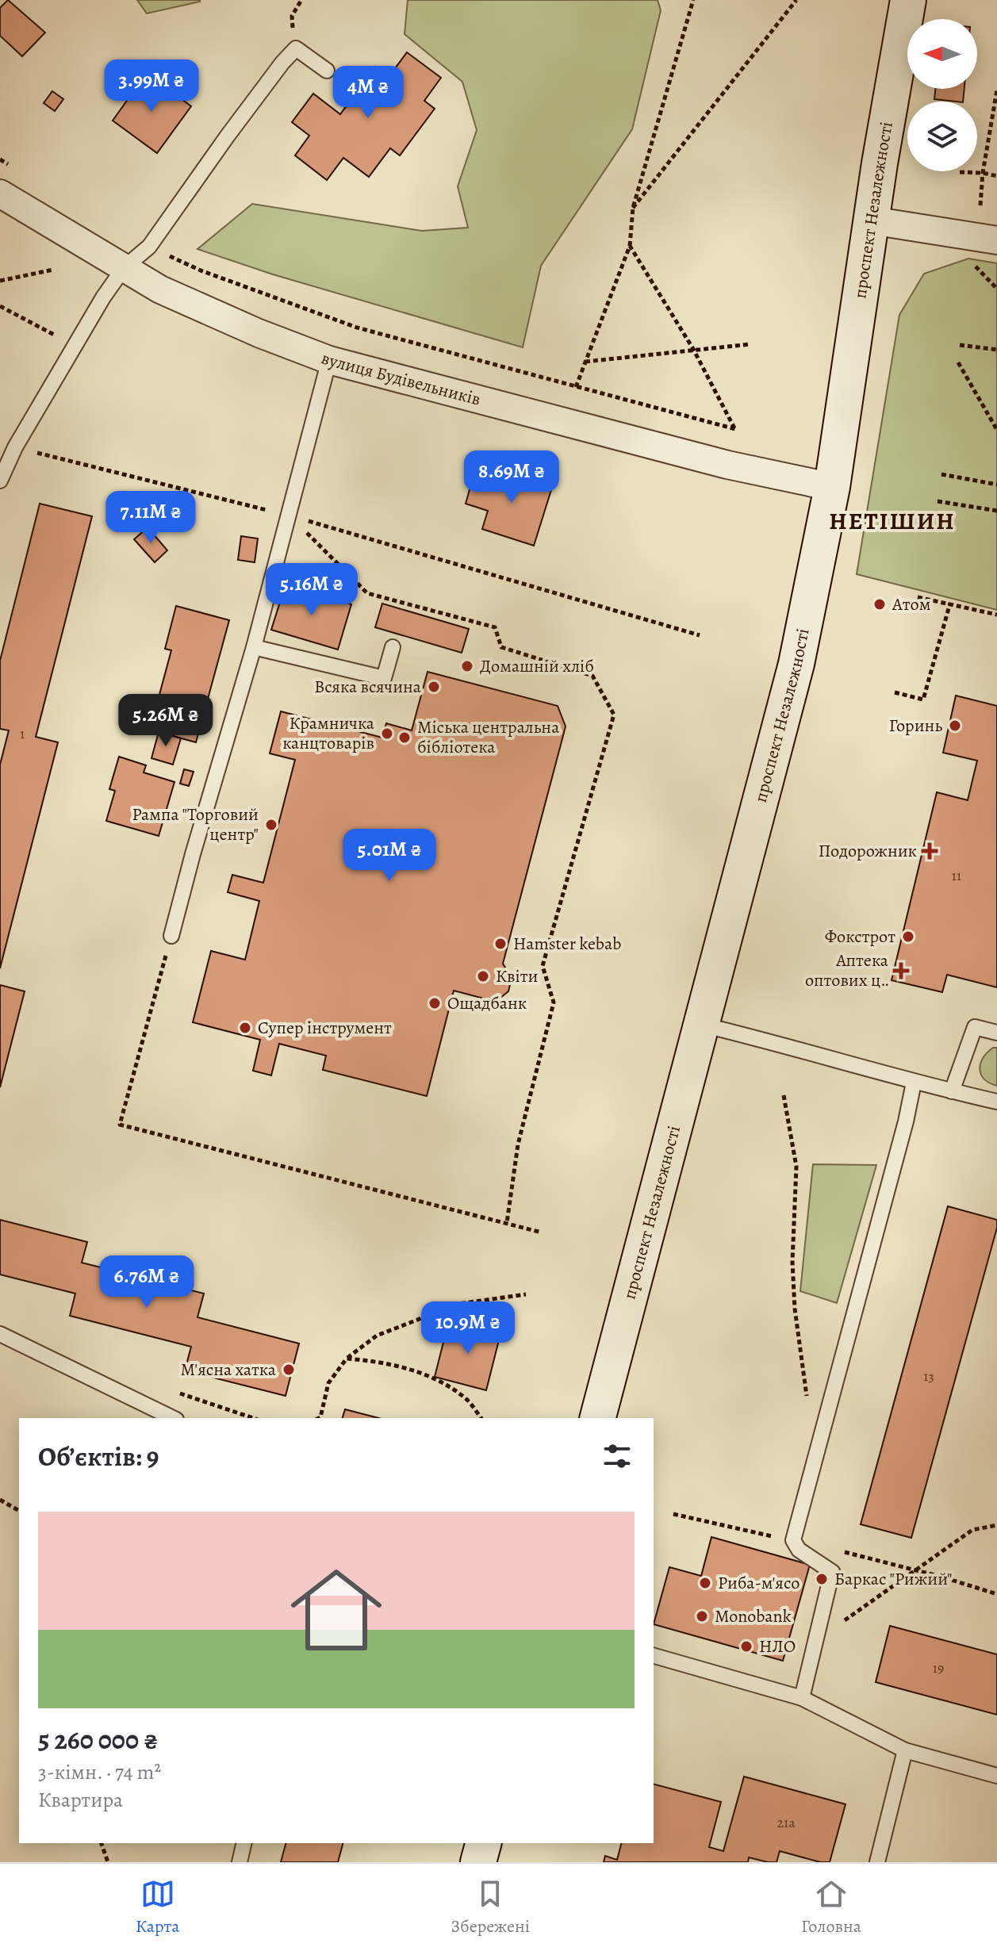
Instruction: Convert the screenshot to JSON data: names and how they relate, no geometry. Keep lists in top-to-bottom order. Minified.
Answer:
{"streets":{"main road":["проспект Незалежності"],"street":["вулиця Будівельників"]},"crossings":[["проспект Незалежності","вулиця Будівельників"]],"districts":["НЕТІШИН"],"places":{"other":["Атом","Домашній хліб","Всяка всячина","Горинь","Крамничка канцтоварів","Міська центральна бібліотека","Рампа \"Торговий центр\"","Фокстрот","Hamster kebab","Квіти","Ощадбанк","Супер інструмент","М'ясна хатка","Баркас \"Рижий\"","Риба-м'ясо","Monobank","НЛО"],"health":["Подорожник","Аптека оптових ц‥"]},"house_numbers":["1","11","13","19","21а"],"north":"left","page":{"price":["3.99M ₴","4M ₴","8.69M ₴","7.11M ₴","5.16M ₴","5.26M ₴","5.01M ₴","6.76M ₴","10.9M ₴"],"heading":"Об’єктів: 9","list":[{"name":"5 260 000 ₴","note":"3-кімн. · 74 m² · Квартира"}],"tabs":["Карта","Збережені","Головна"]}}
